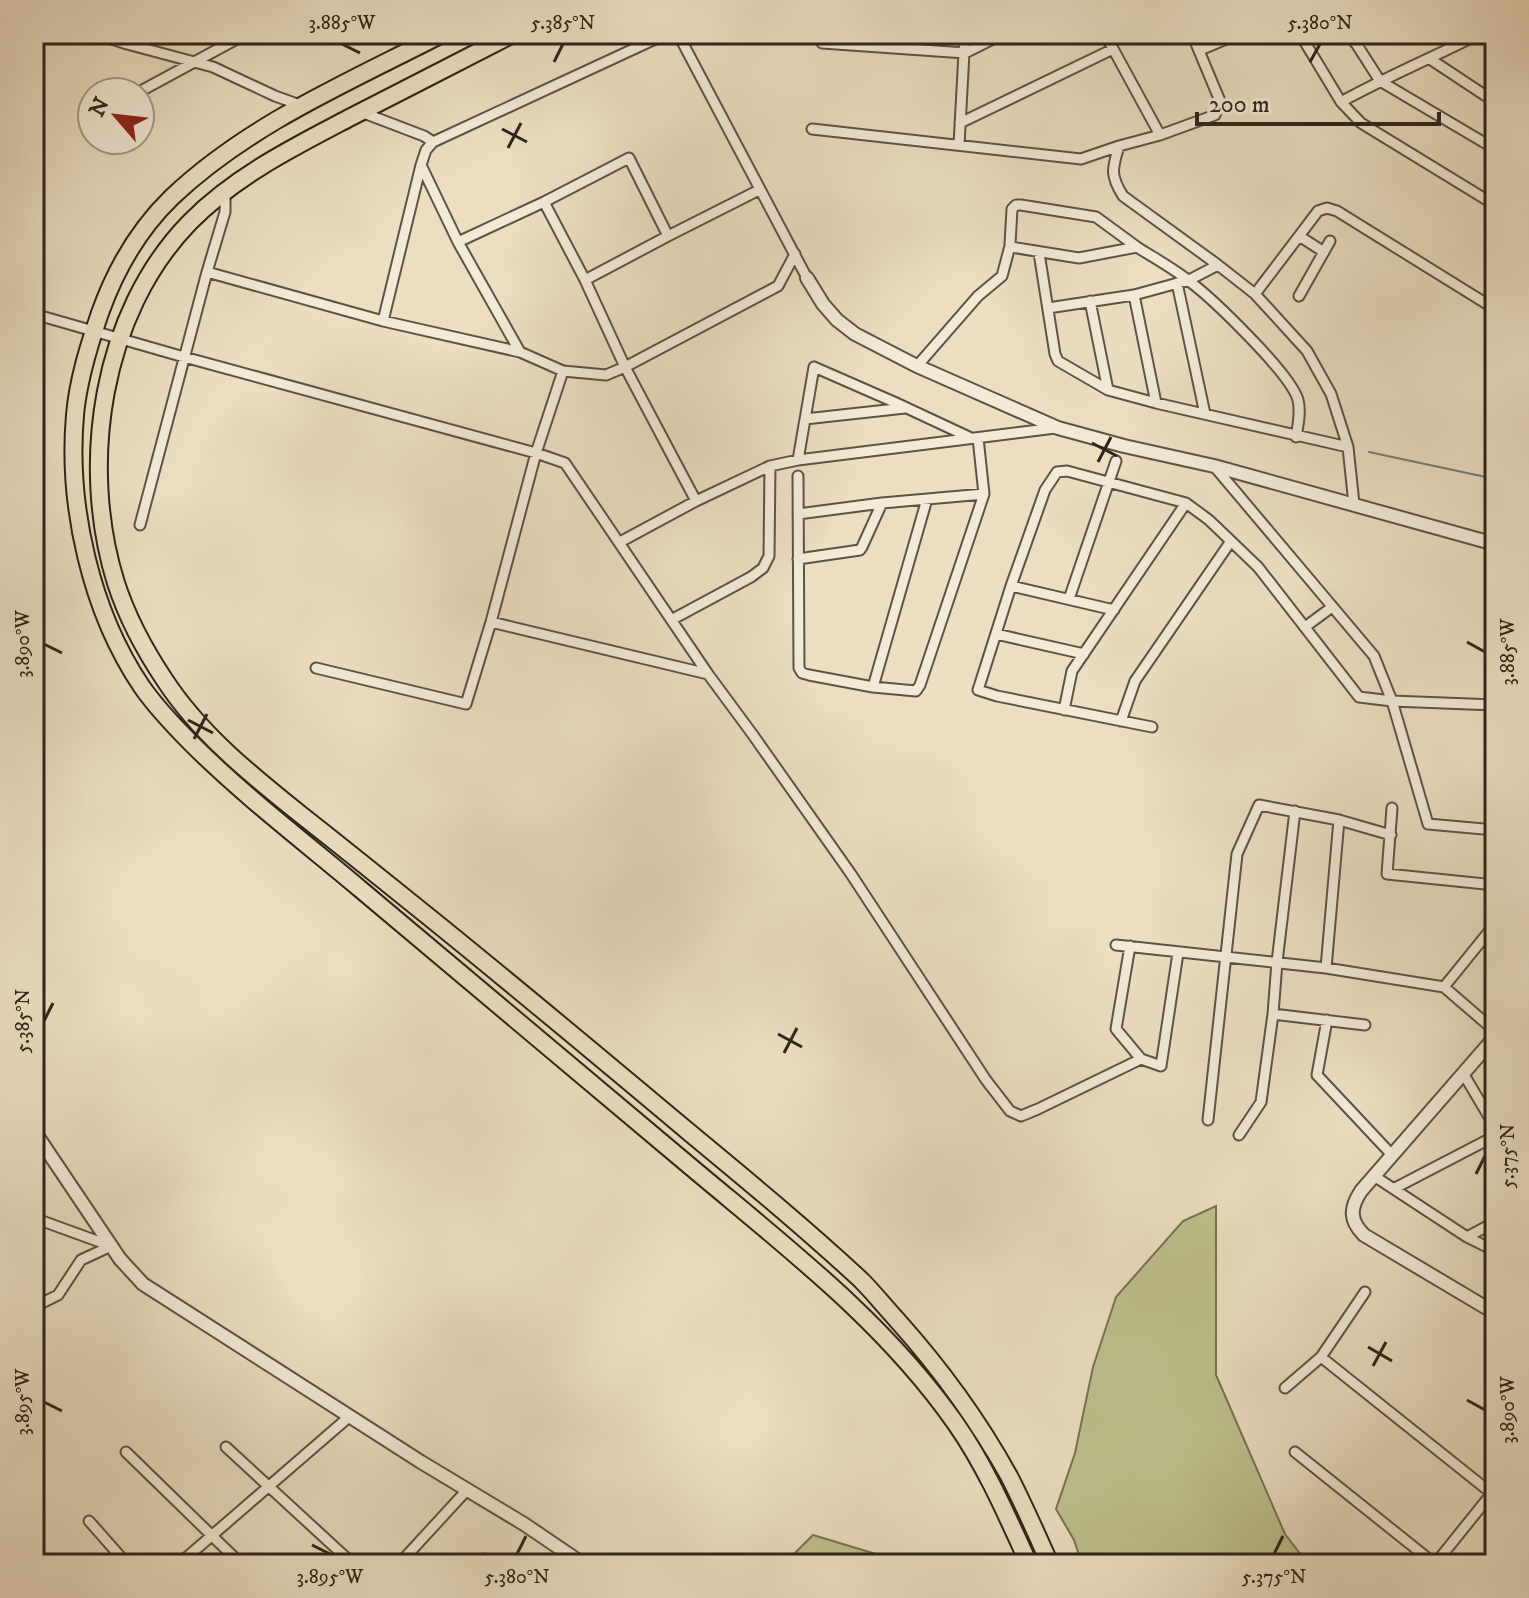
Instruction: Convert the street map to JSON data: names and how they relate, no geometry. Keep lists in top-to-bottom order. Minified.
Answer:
{"scale_bar":"200 m","north":"top left","coordinates":["3.885°W","5.385°N","5.380°N","3.890°W","5.375°N","3.895°W"]}
